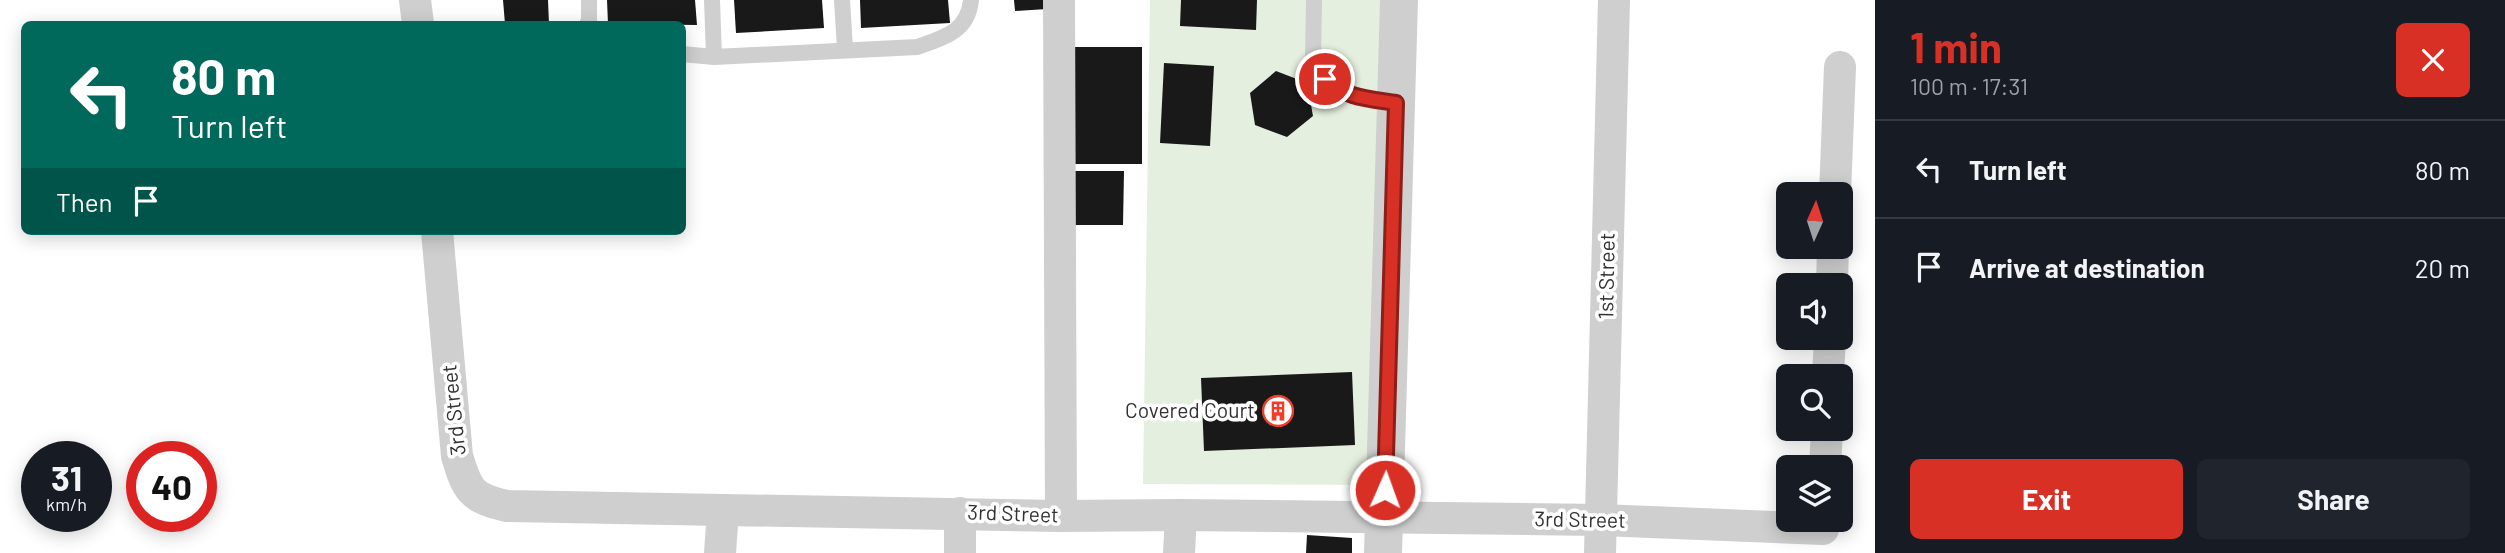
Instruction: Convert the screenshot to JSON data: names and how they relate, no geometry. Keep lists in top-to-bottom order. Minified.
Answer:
{"streets":{"street":["1st Street","3rd Street"]},"crossings":[["1st Street","3rd Street"]],"places":{"building":["Covered Court"]},"north":"top","page":{"heading":["1 min","100 m · 17:31"],"turn":["80 m","Turn left"],"list":[{"name":"Turn left","value":"80 m"},{"name":"Arrive at destination","value":"20 m"}],"then":"Then","speed":"31 km/h","limit":"40","buttons":["Exit","Share"]}}
